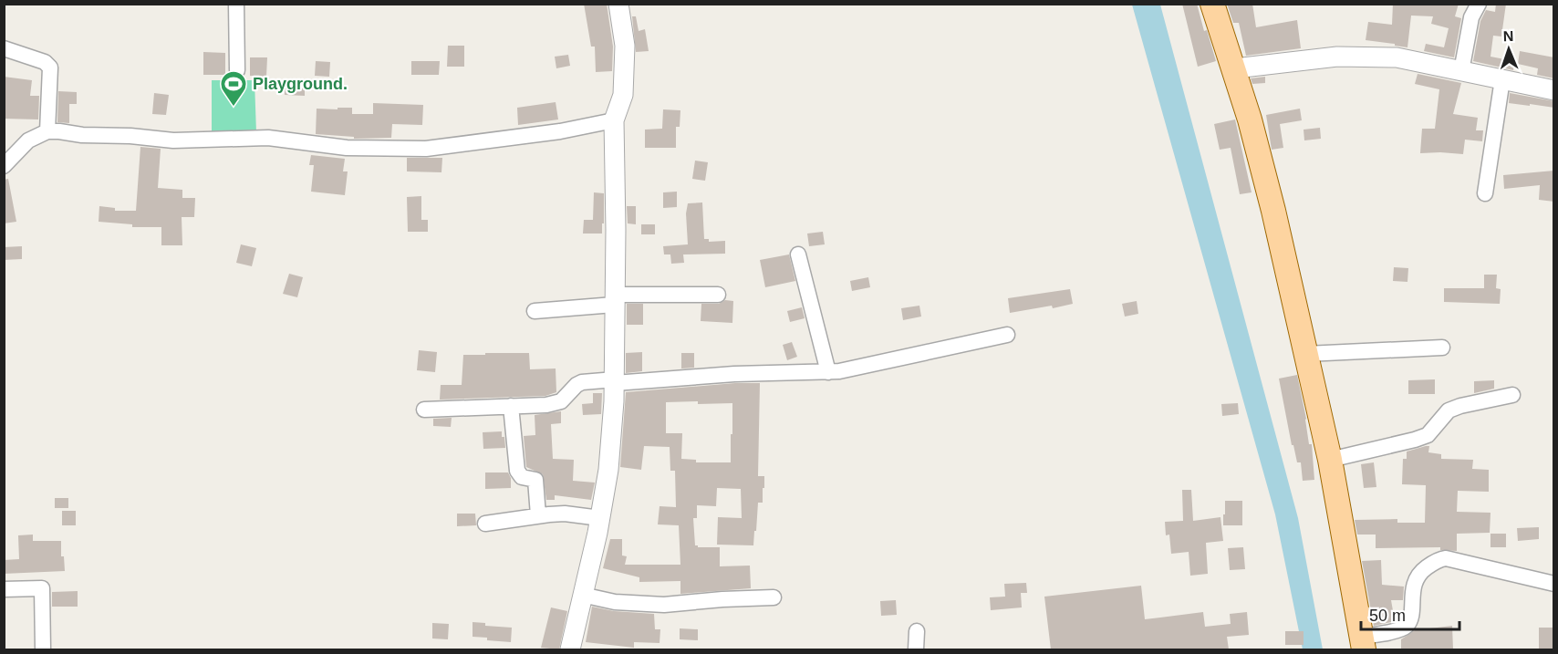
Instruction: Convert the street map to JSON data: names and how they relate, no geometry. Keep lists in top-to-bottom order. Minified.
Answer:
{"places":{"sports":["Playground."]},"scale_bar":"50 m","north":"top"}
